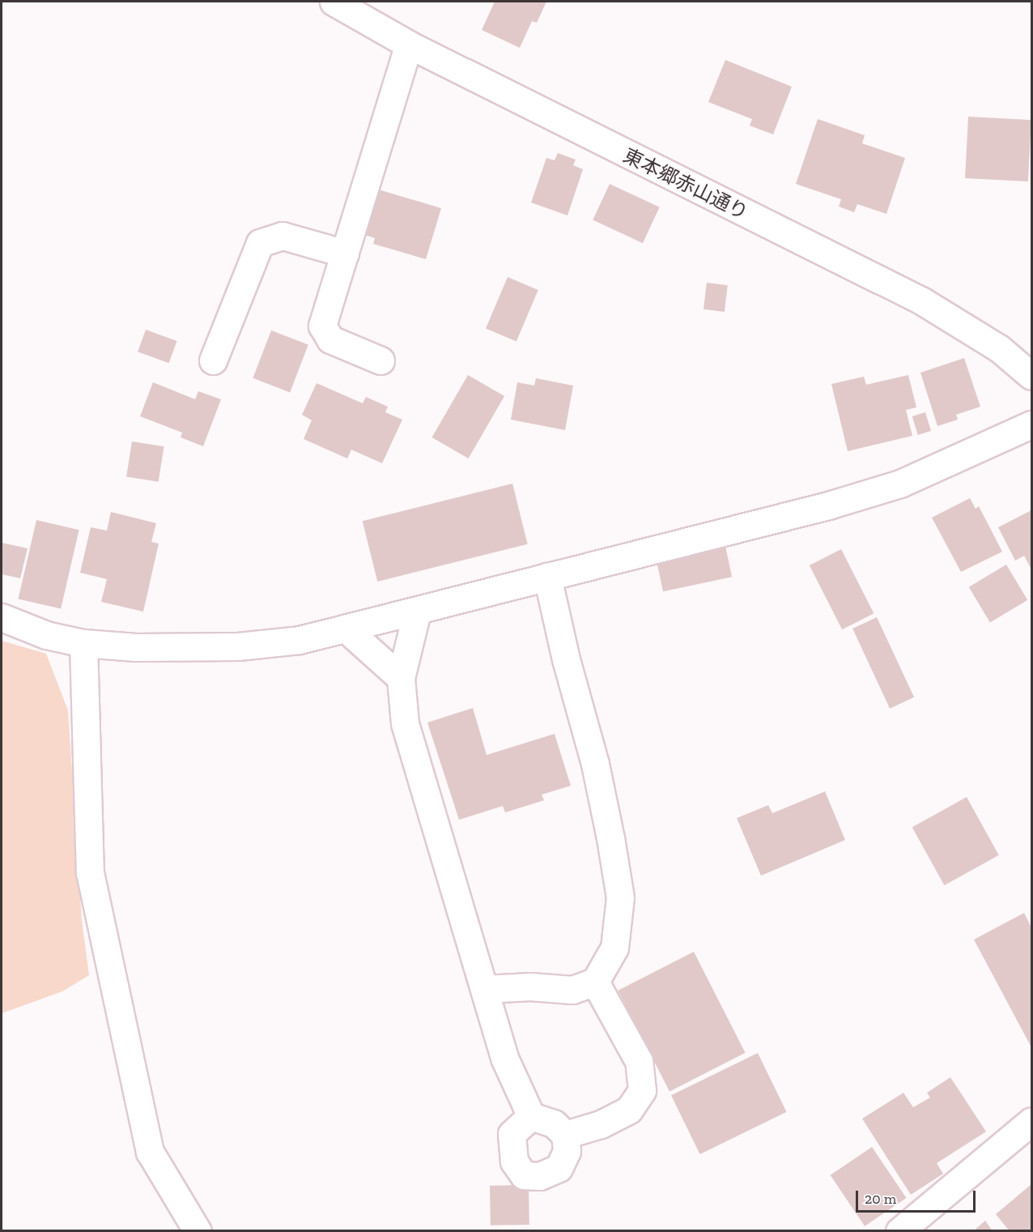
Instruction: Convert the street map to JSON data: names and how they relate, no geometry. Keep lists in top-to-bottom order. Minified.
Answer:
{"streets":{"street":["東本郷赤山通り"]},"scale_bar":"20 m"}
